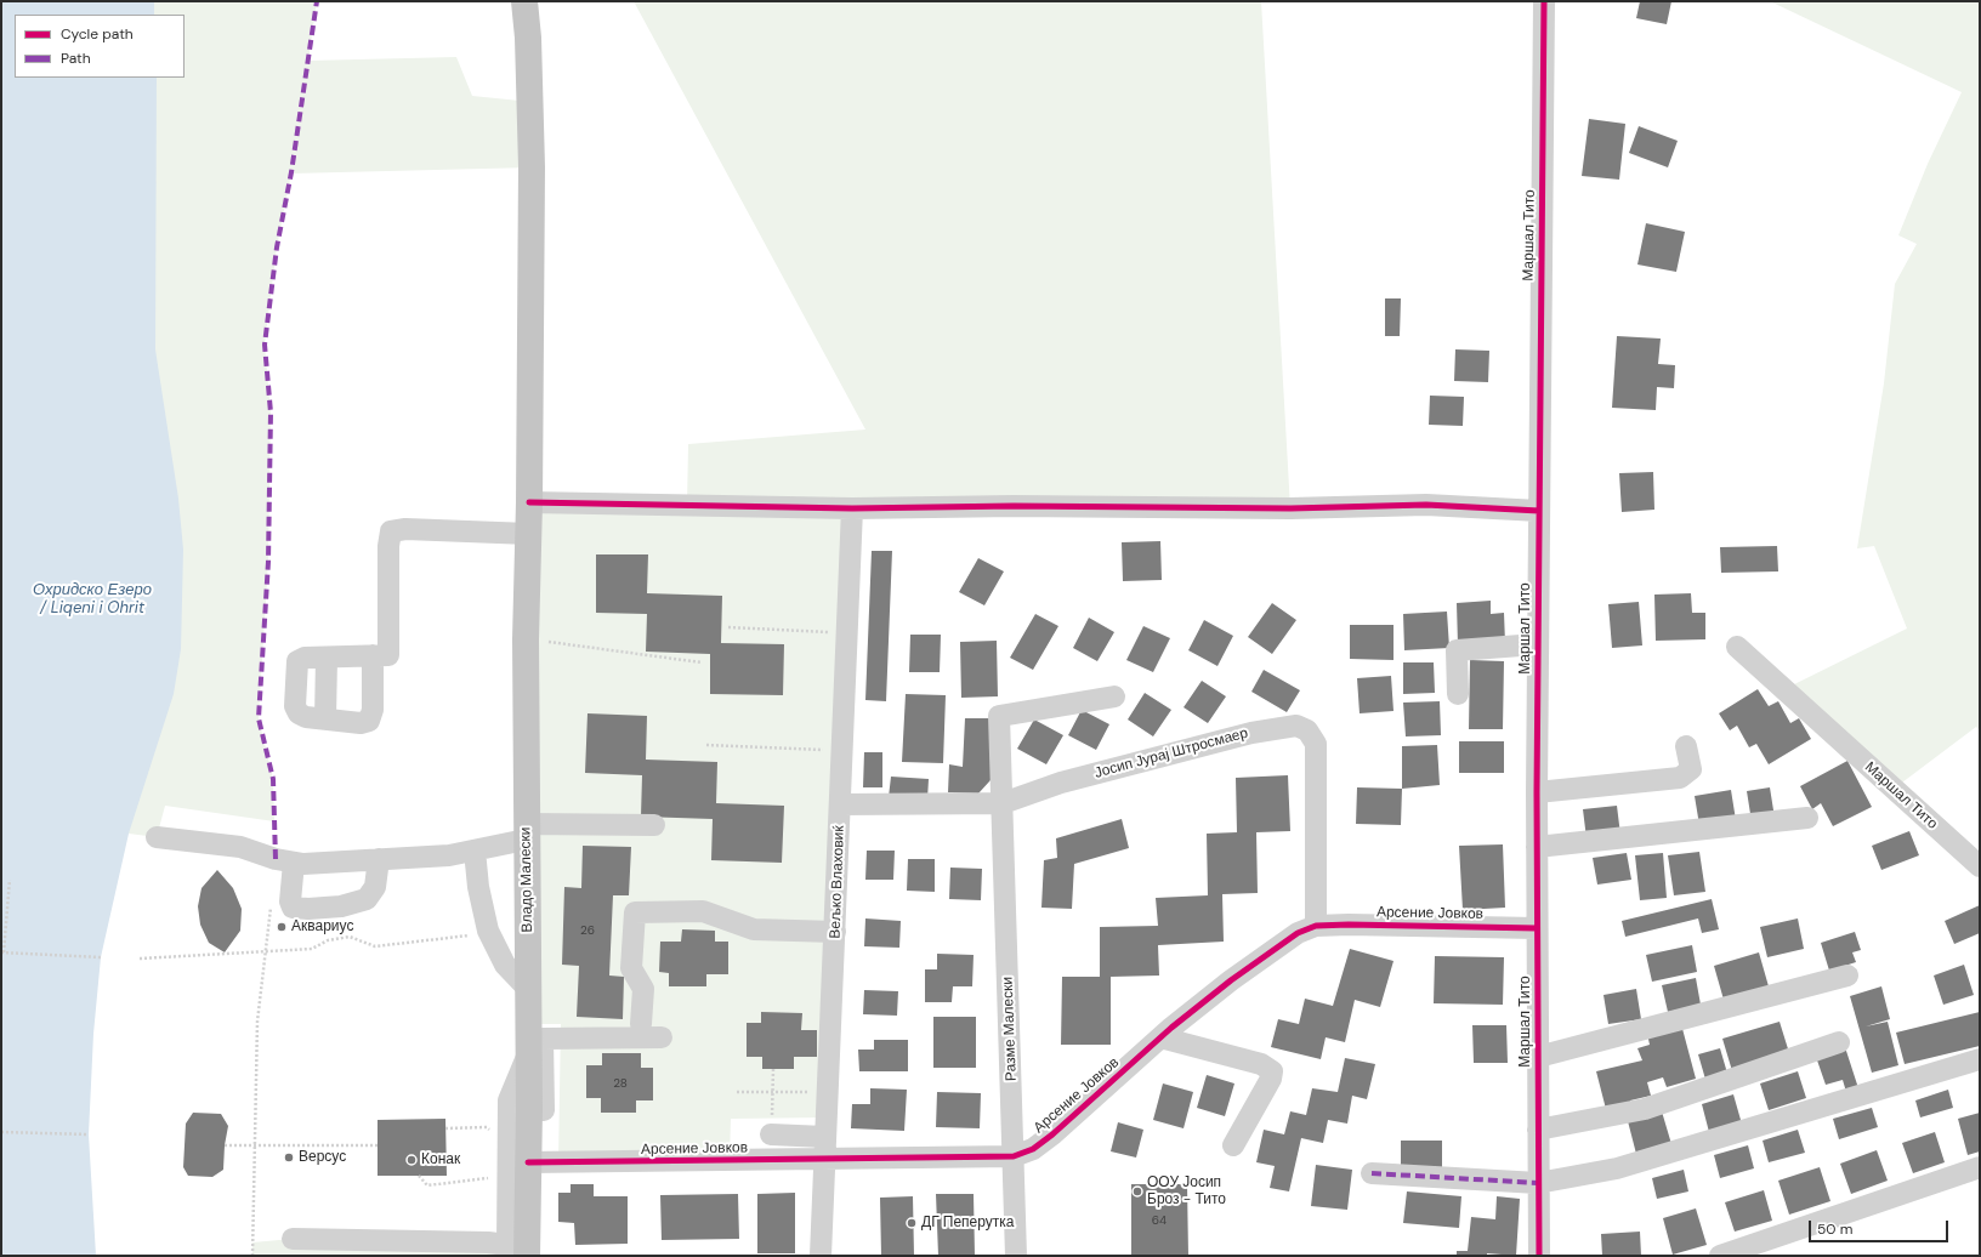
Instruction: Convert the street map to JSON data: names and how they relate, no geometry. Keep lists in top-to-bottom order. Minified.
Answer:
{"streets":{"main road":["Владо Малески"],"street":["Маршал Тито","Јосип Јурај Штросмаер","Вељко Влаховиќ","Арсение Јовков","Разме Малески"]},"crossings":[["Маршал Тито","Арсение Јовков"],["Јосип Јурај Штросмаер","Вељко Влаховиќ"],["Јосип Јурај Штросмаер","Арсение Јовков"],["Јосип Јурај Штросмаер","Разме Малески"],["Владо Малески","Арсение Јовков"],["Вељко Влаховиќ","Арсение Јовков"],["Арсение Јовков","Разме Малески"]],"water":["Охридско Езеро / Liqeni i Ohrit"],"places":["Аквариус","Версус","Конак","ООУ Јосип Броз - Тито","ДГ Пеперутка"],"house_numbers":["26","28","64"],"legend":["Cycle path","Path"],"scale_bar":"50 m"}
